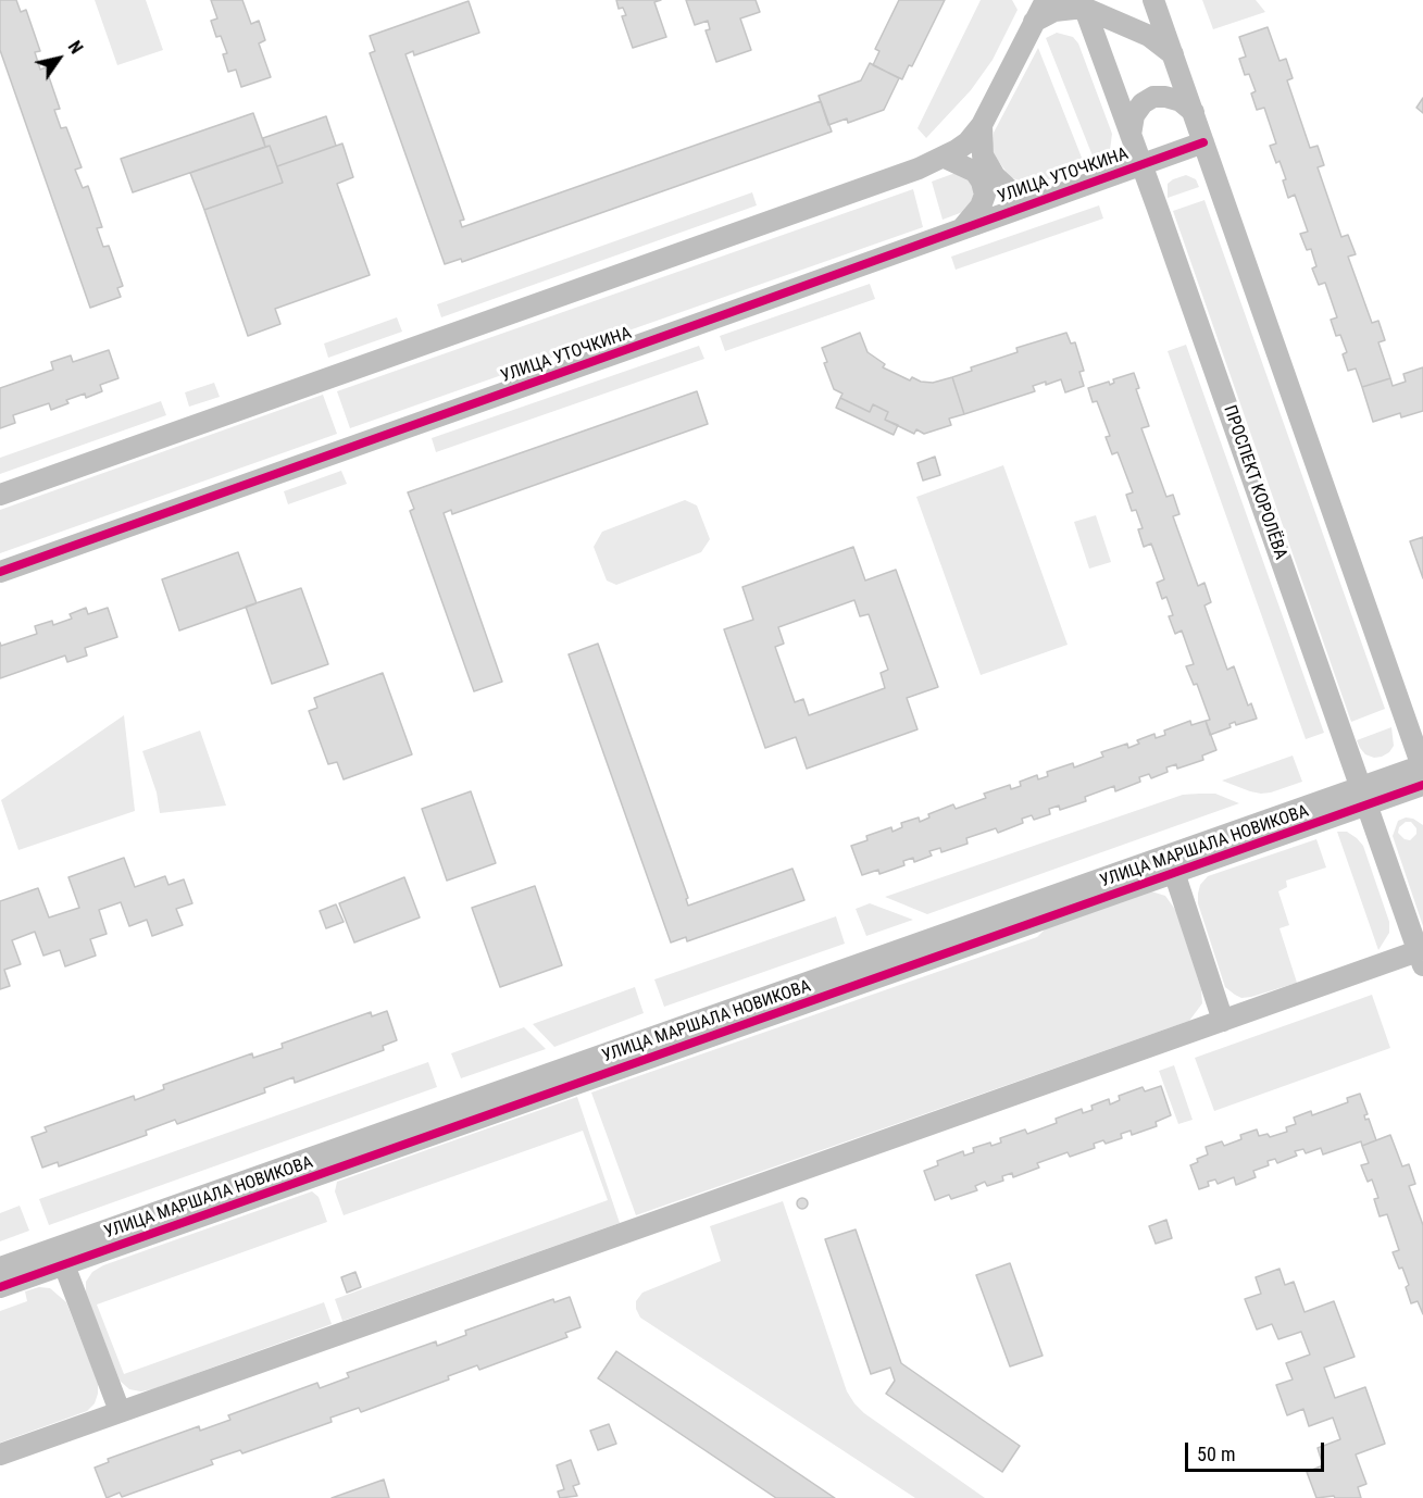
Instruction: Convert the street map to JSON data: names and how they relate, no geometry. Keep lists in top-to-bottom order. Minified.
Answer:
{"streets":{"street":["УЛИЦА УТОЧКИНА","ПРОСПЕКТ КОРОЛЁВА","УЛИЦА МАРШАЛА НОВИКОВА"]},"crossings":[["УЛИЦА УТОЧКИНА","ПРОСПЕКТ КОРОЛЁВА"],["ПРОСПЕКТ КОРОЛЁВА","УЛИЦА МАРШАЛА НОВИКОВА"]],"scale_bar":"50 m","north":"top right"}
